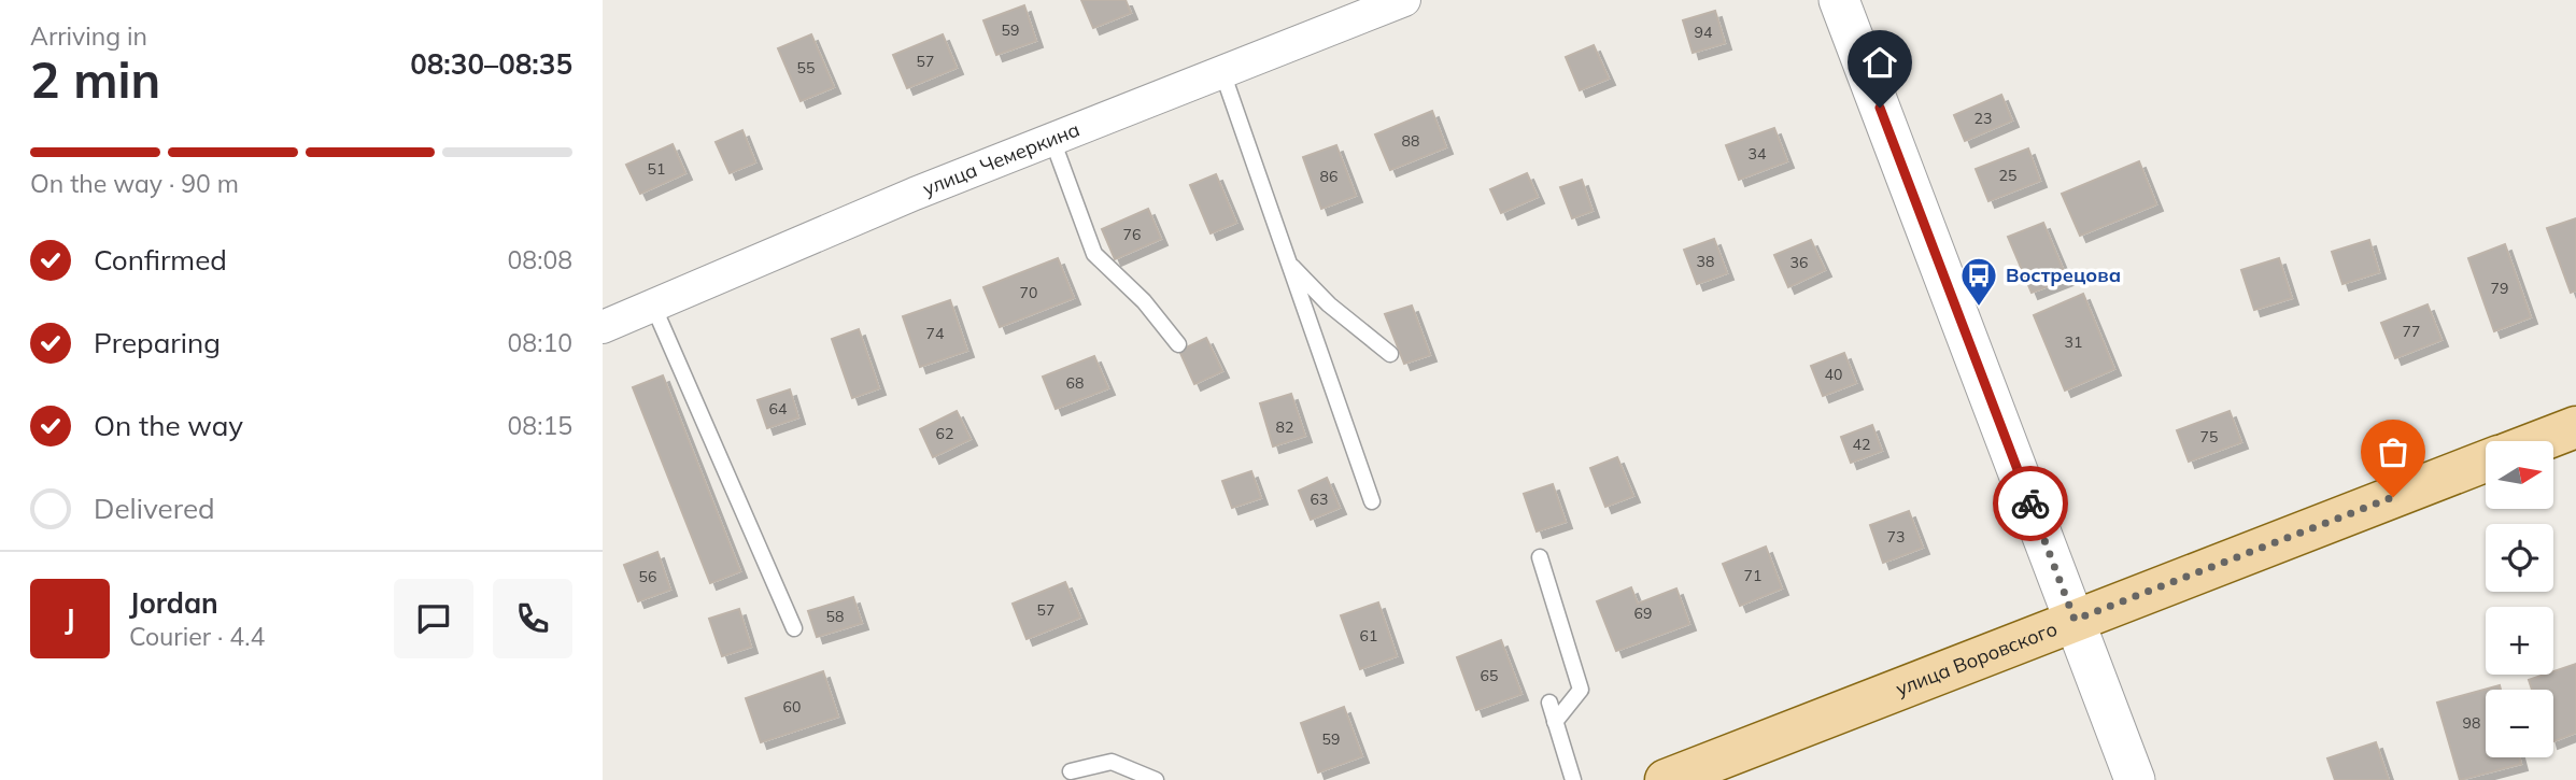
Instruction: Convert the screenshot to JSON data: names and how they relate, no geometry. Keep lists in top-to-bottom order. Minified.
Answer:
{"streets":{"main road":["улица Воровского"],"street":["улица Чемеркина"]},"places":{"bus stop":["Вострецова"]},"house_numbers":["59","94","57","55","23","88","34","51","25","86","76","38","36","79","70","77","74","31","40","68","64","82","62","75","42","63","73","71","56","57","69","58","61","65","60","98","59"],"north":"right","page":{"heading":["2 min","Arriving in","08:30–08:35"],"panel":["Jordan","Courier · 4.4"],"bar":"On the way · 90 m","list":[["Confirmed","08:08"],["Preparing","08:10"],["On the way","08:15"],"Delivered"],"map_buttons":["+","−"],"round":"J"}}
